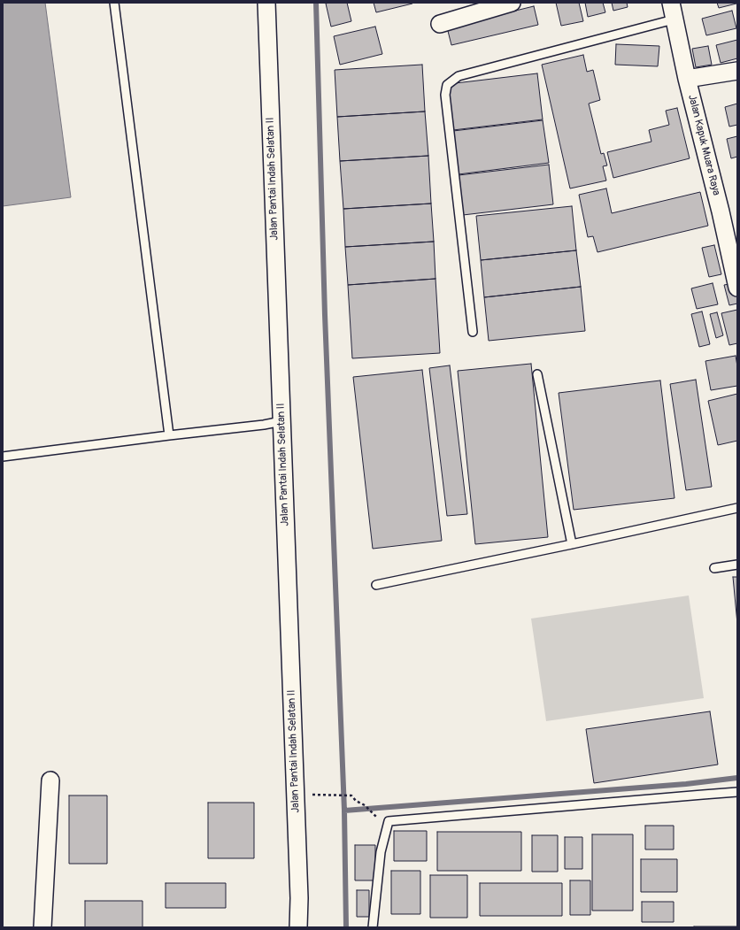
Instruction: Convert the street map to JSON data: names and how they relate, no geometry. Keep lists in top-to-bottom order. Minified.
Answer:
{"streets":{"street":["Jalan Kapuk Muara Raya","Jalan Pantai Indah Selatan II"]}}
